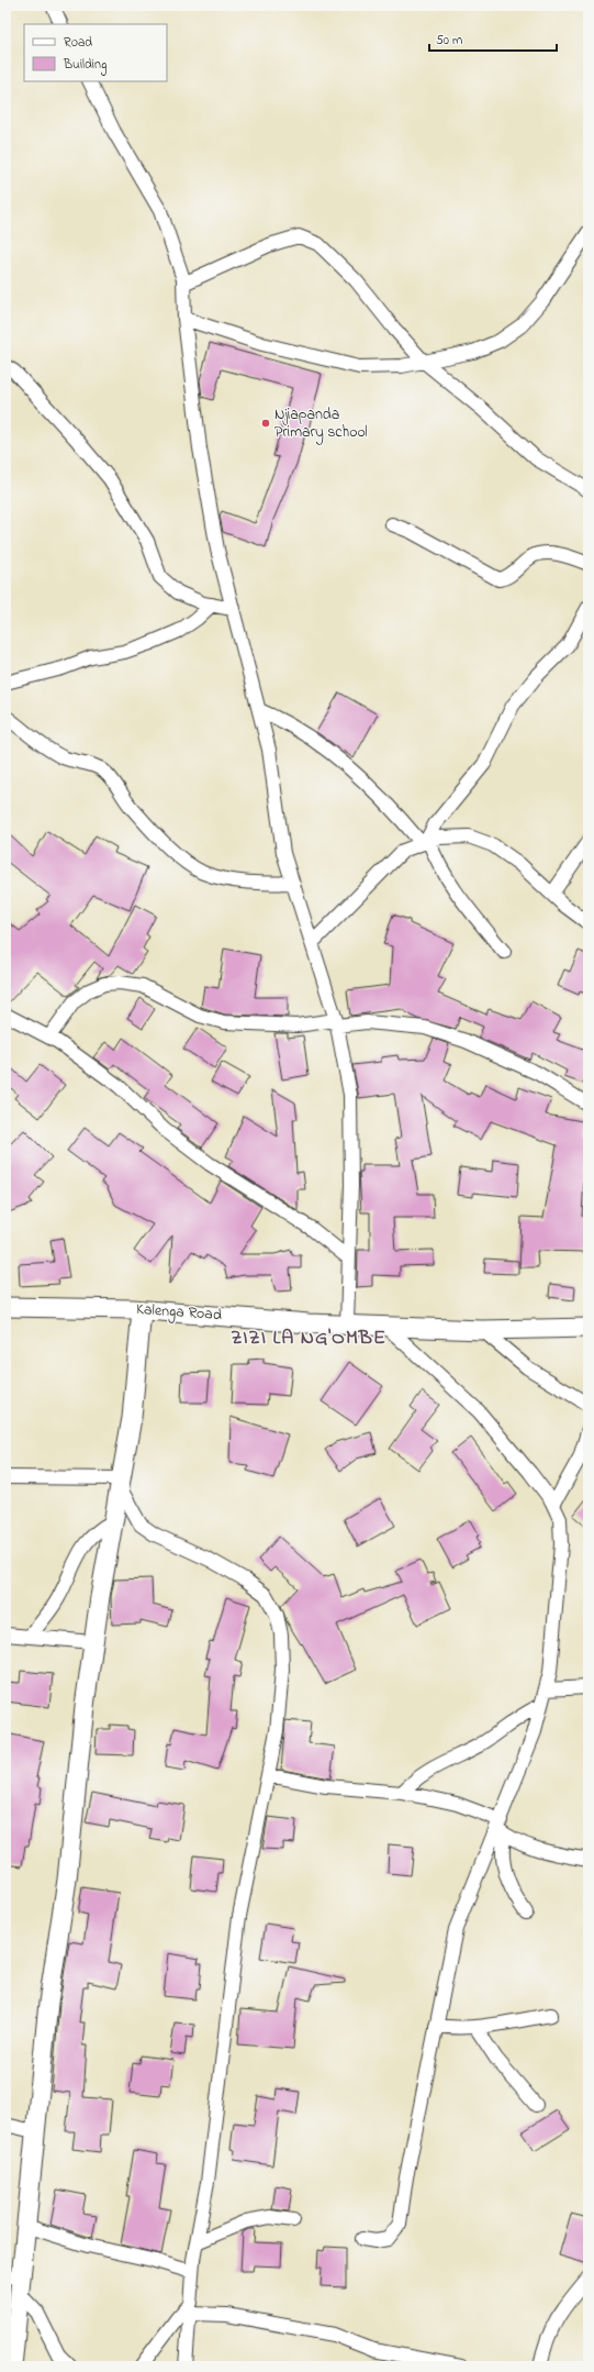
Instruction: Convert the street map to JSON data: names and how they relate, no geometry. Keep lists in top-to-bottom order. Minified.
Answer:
{"streets":{"street":["Kalenga Road"]},"districts":["ZIZI LA NG'OMBE"],"places":["Njiapanda Primary school"],"legend":["Road","Building"],"scale_bar":"50 m"}
